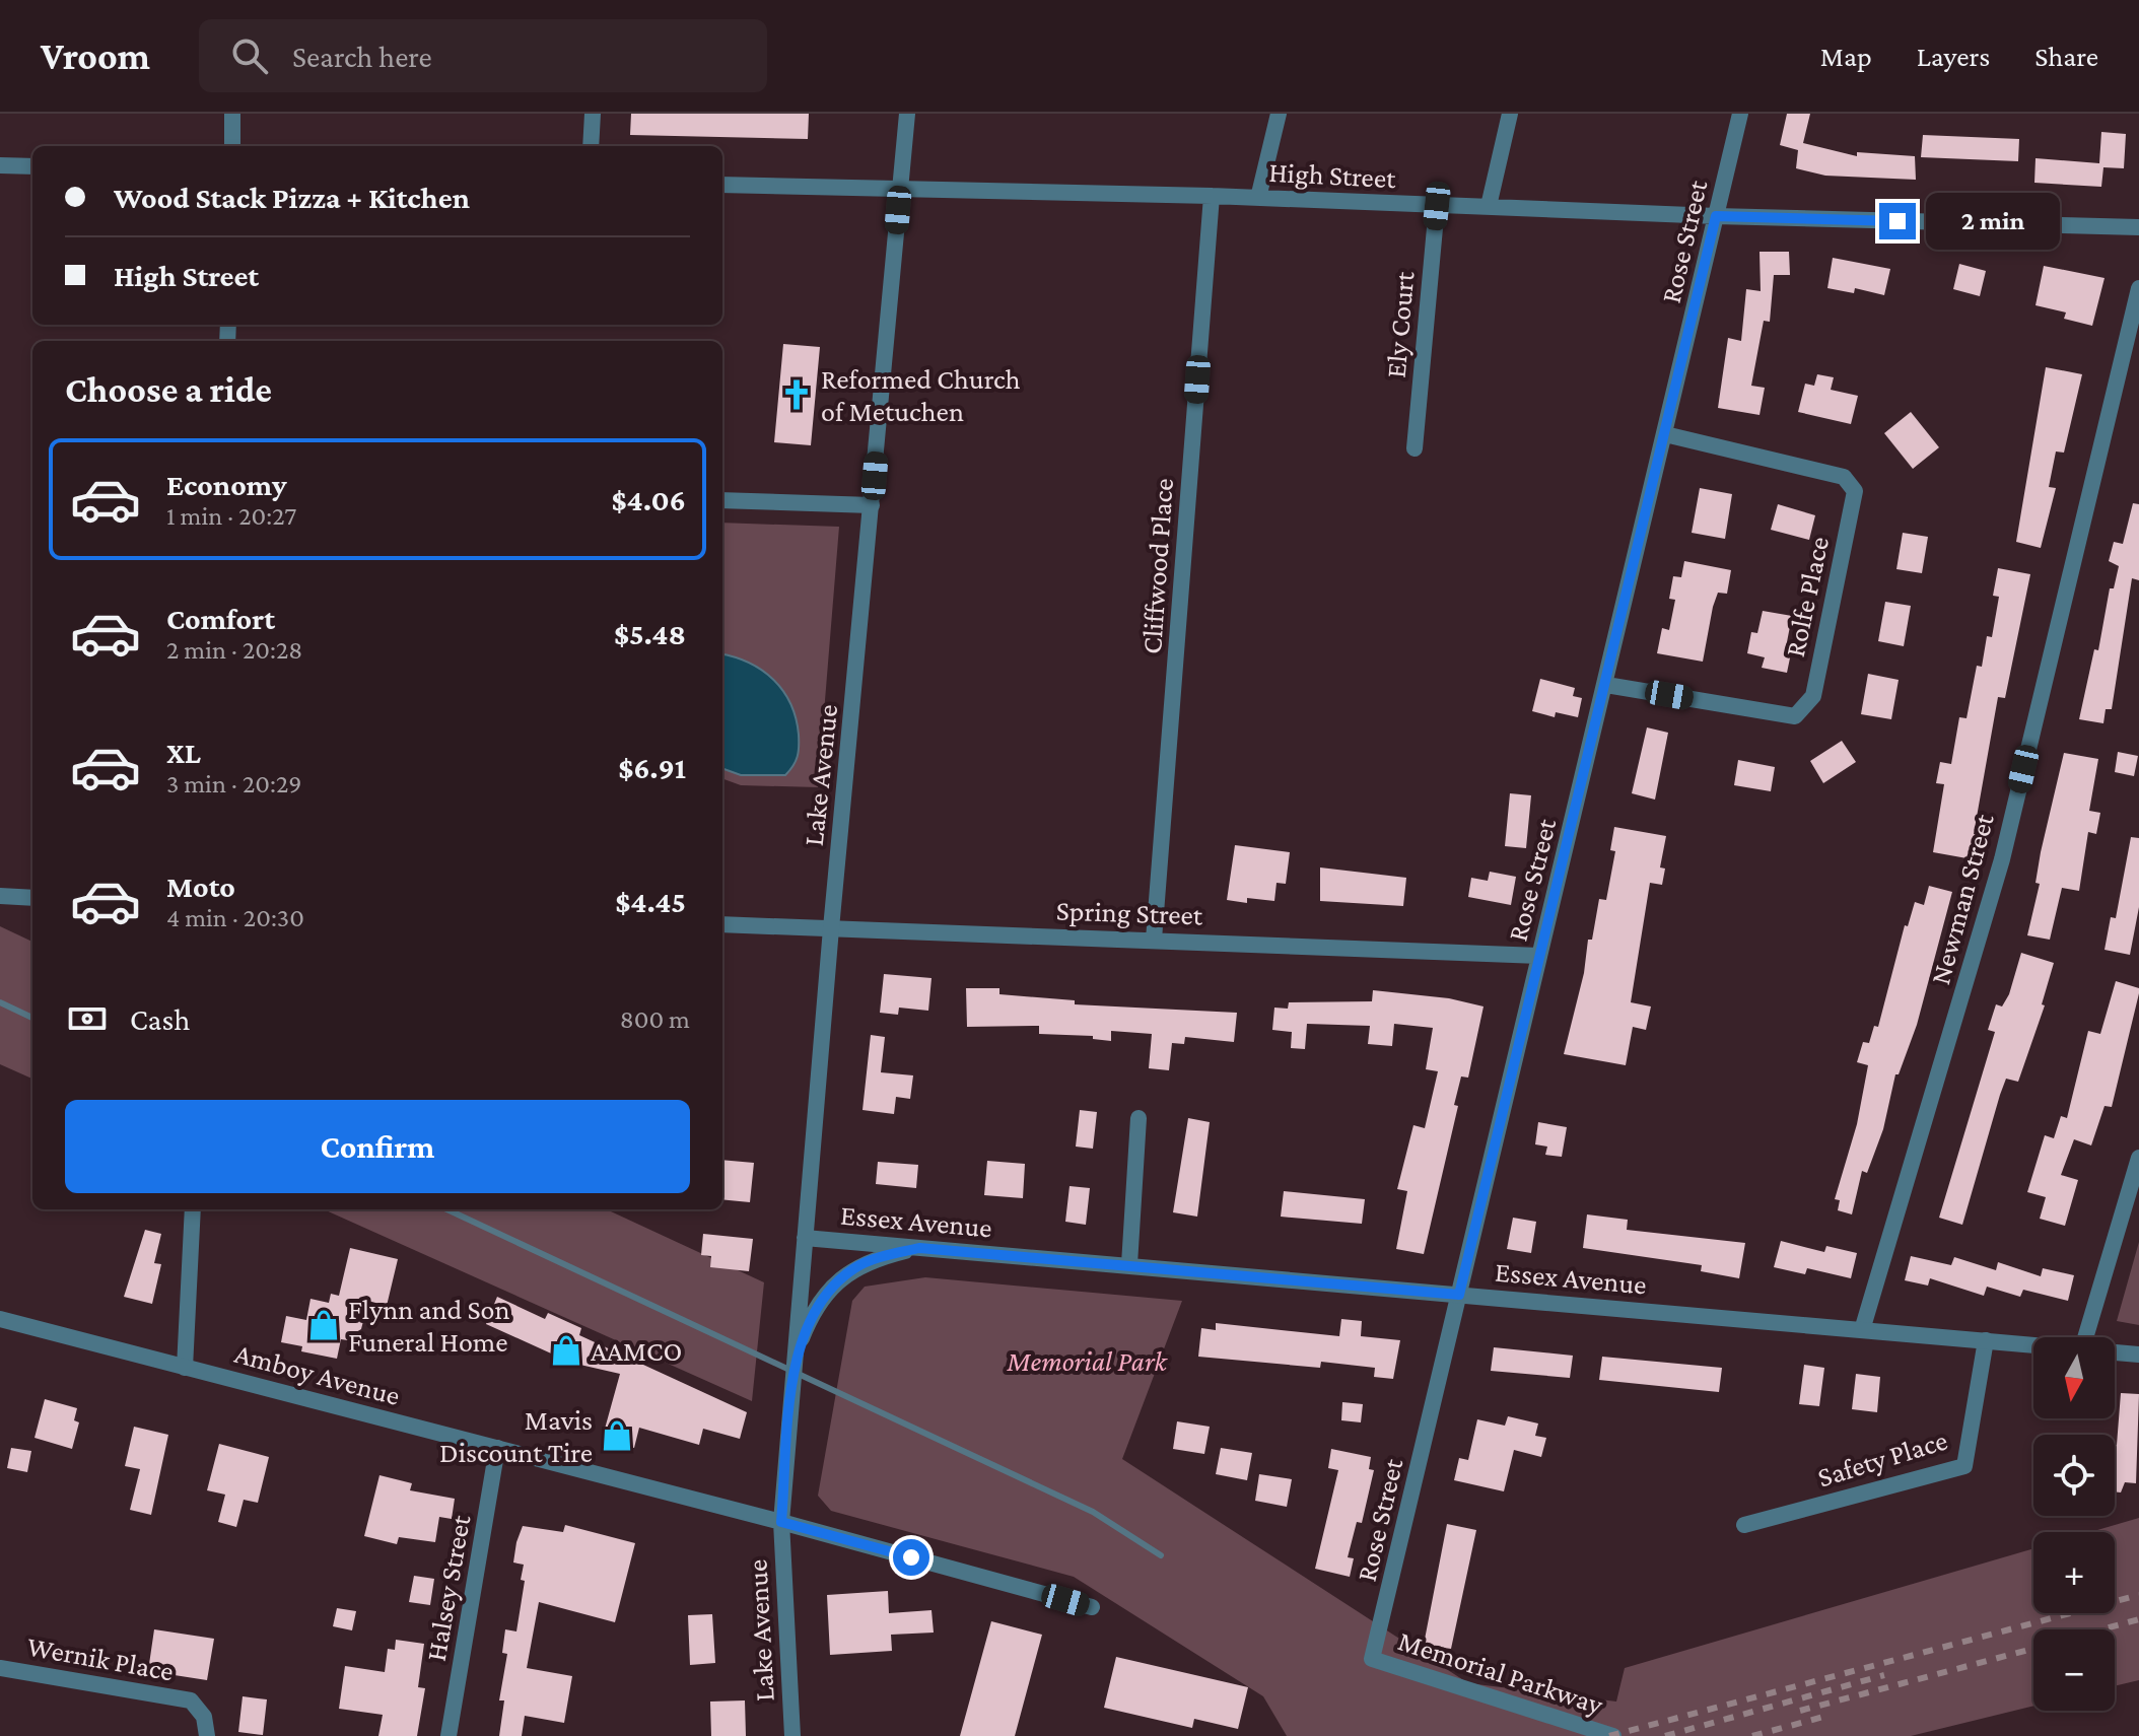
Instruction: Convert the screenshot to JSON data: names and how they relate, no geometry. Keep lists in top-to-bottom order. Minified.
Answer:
{"streets":{"street":["High Street","Rose Street","Ely Court","Cliffwood Place","Rolfe Place","Lake Avenue","Newman Street","Spring Street","Essex Avenue","Amboy Avenue","Safety Place","Halsey Street","Wernik Place","Memorial Parkway"]},"crossings":[["High Street","Rose Street"],["High Street","Ely Court"],["High Street","Cliffwood Place"],["High Street","Lake Avenue"],["Rose Street","Rolfe Place"],["Rose Street","Spring Street"],["Rose Street","Essex Avenue"],["Rose Street","Memorial Parkway"],["Cliffwood Place","Spring Street"],["Lake Avenue","Spring Street"],["Lake Avenue","Essex Avenue"],["Lake Avenue","Amboy Avenue"],["Newman Street","Essex Avenue"],["Essex Avenue","Safety Place"],["Amboy Avenue","Halsey Street"]],"parks":["Memorial Park"],"places":{"church":["Reformed Church of Metuchen"],"shop":["Flynn and Son Funeral Home","AAMCO","Mavis Discount Tire"]},"north":"bottom","page":{"header":"Vroom","search":"Search here","nav":["Map","Layers","Share"],"banner":["Wood Stack Pizza + Kitchen","High Street"],"bubble":"2 min","heading":"Choose a ride","list":[{"name":"Economy","note":"1 min · 20:27","value":"$4.06"},{"name":"Comfort","note":"2 min · 20:28","value":"$5.48"},{"name":"XL","note":"3 min · 20:29","value":"$6.91"},{"name":"Moto","note":"4 min · 20:30","value":"$4.45"}],"pay":["Cash","800 m"],"buttons":"Confirm","map_buttons":["+","−"]}}
